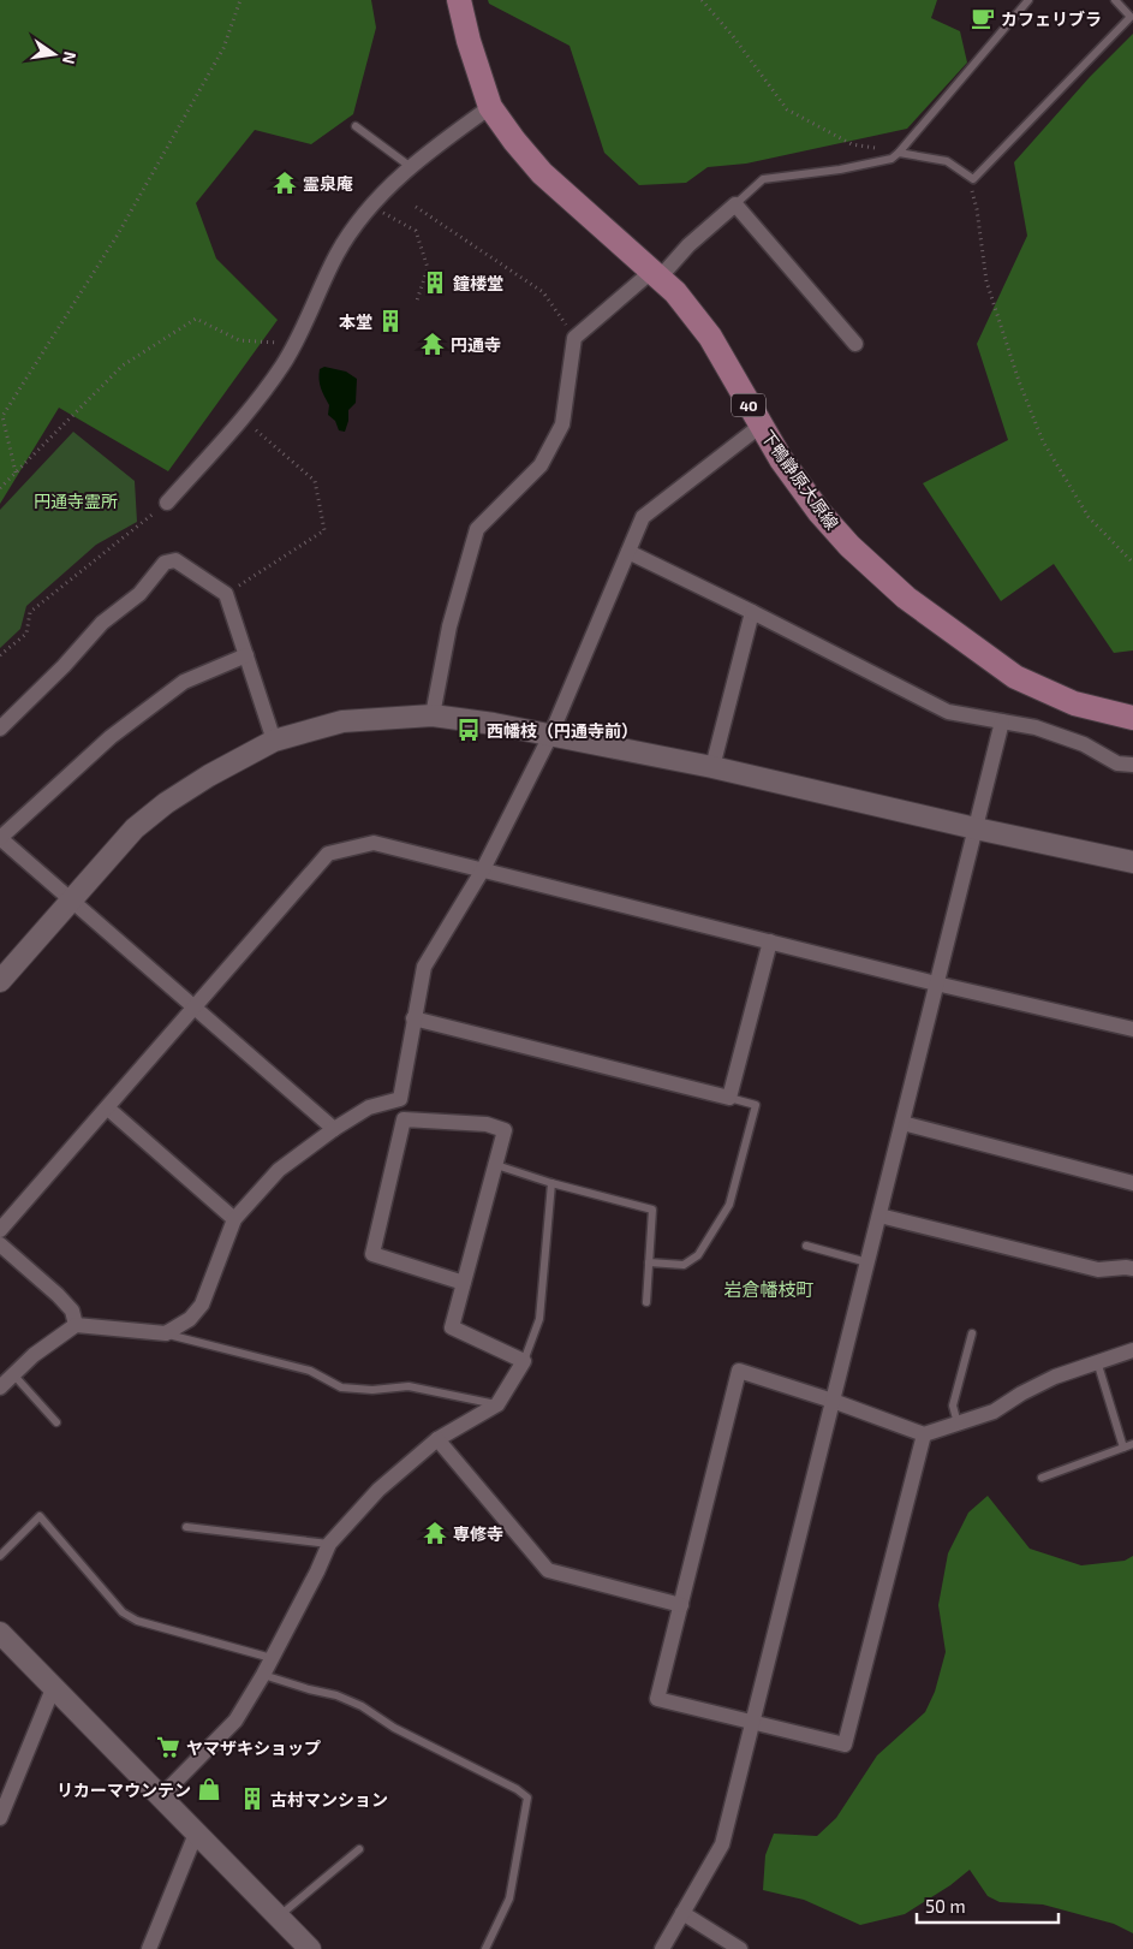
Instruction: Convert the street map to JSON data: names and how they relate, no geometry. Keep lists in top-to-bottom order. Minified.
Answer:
{"streets":{"main road":["40","下鴨静原大原線"]},"districts":["岩倉幡枝町"],"parks":["円通寺霊所"],"places":{"cafe":["カフェリブラ"],"temple":["霊泉庵","円通寺","専修寺"],"building":["鐘楼堂","本堂","古村マンション"],"bus stop":["西幡枝（円通寺前）"],"supermarket":["ヤマザキショップ"],"shop":["リカーマウンテン"]},"scale_bar":"50 m","north":"right"}
